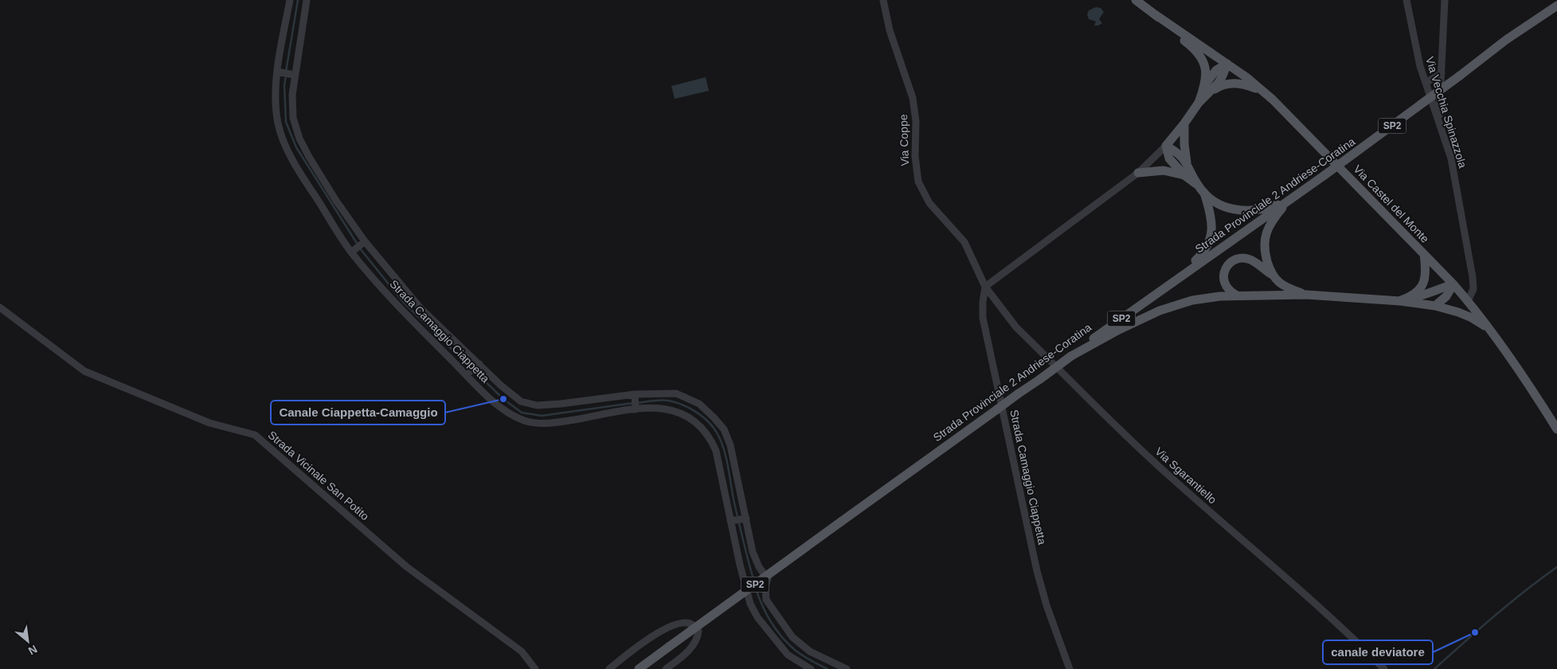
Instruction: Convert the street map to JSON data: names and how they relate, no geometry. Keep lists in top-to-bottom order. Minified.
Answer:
{"streets":{"main road":["SP2","Strada Provinciale 2 Andriese-Coratina","Via Castel del Monte"],"street":["Via Vecchia Spinazzola","Via Coppe","Strada Camaggio Ciappetta","Strada Vicinale San Potito","Via Sgarantiello"]},"crossings":[["Via Vecchia Spinazzola","Via Castel del Monte"],["Via Coppe","Strada Camaggio Ciappetta"],["Via Coppe","Via Sgarantiello"],["Strada Camaggio Ciappetta","Via Sgarantiello"]],"places":["Canale Ciappetta-Camaggio","canale deviatore"],"north":"bottom right"}
